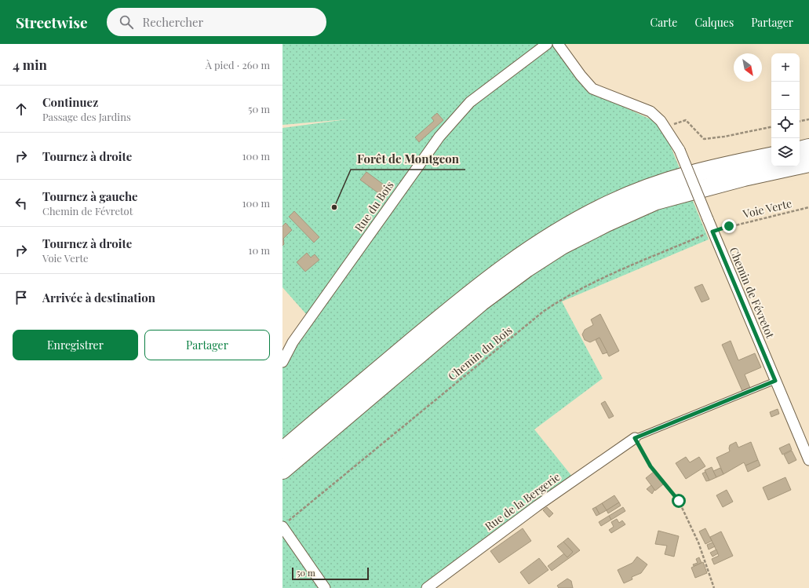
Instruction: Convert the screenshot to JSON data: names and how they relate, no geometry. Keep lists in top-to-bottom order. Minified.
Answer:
{"streets":{"street":["Rue du Bois","Chemin de Févretot","Rue de la Bergerie"],"path":["Voie Verte","Chemin du Bois"]},"crossings":[["Voie Verte","Chemin de Févretot"],["Voie Verte","Chemin du Bois"],["Chemin de Févretot","Chemin du Bois"]],"places":["Forêt de Montgeon"],"scale_bar":"50 m","north":"bottom right","page":{"header":"Streetwise","search":"Rechercher","nav":["Carte","Calques","Partager"],"heading":["4 min","À pied · 260 m"],"map_buttons":["+","−"],"list":[["Continuez","Passage des Jardins","50 m"],["Tournez à droite","100 m"],["Tournez à gauche","Chemin de Févretot","100 m"],["Tournez à droite","Voie Verte","10 m"],"Arrivée à destination"],"buttons":["Enregistrer","Partager"],"scale":"50 m"}}
